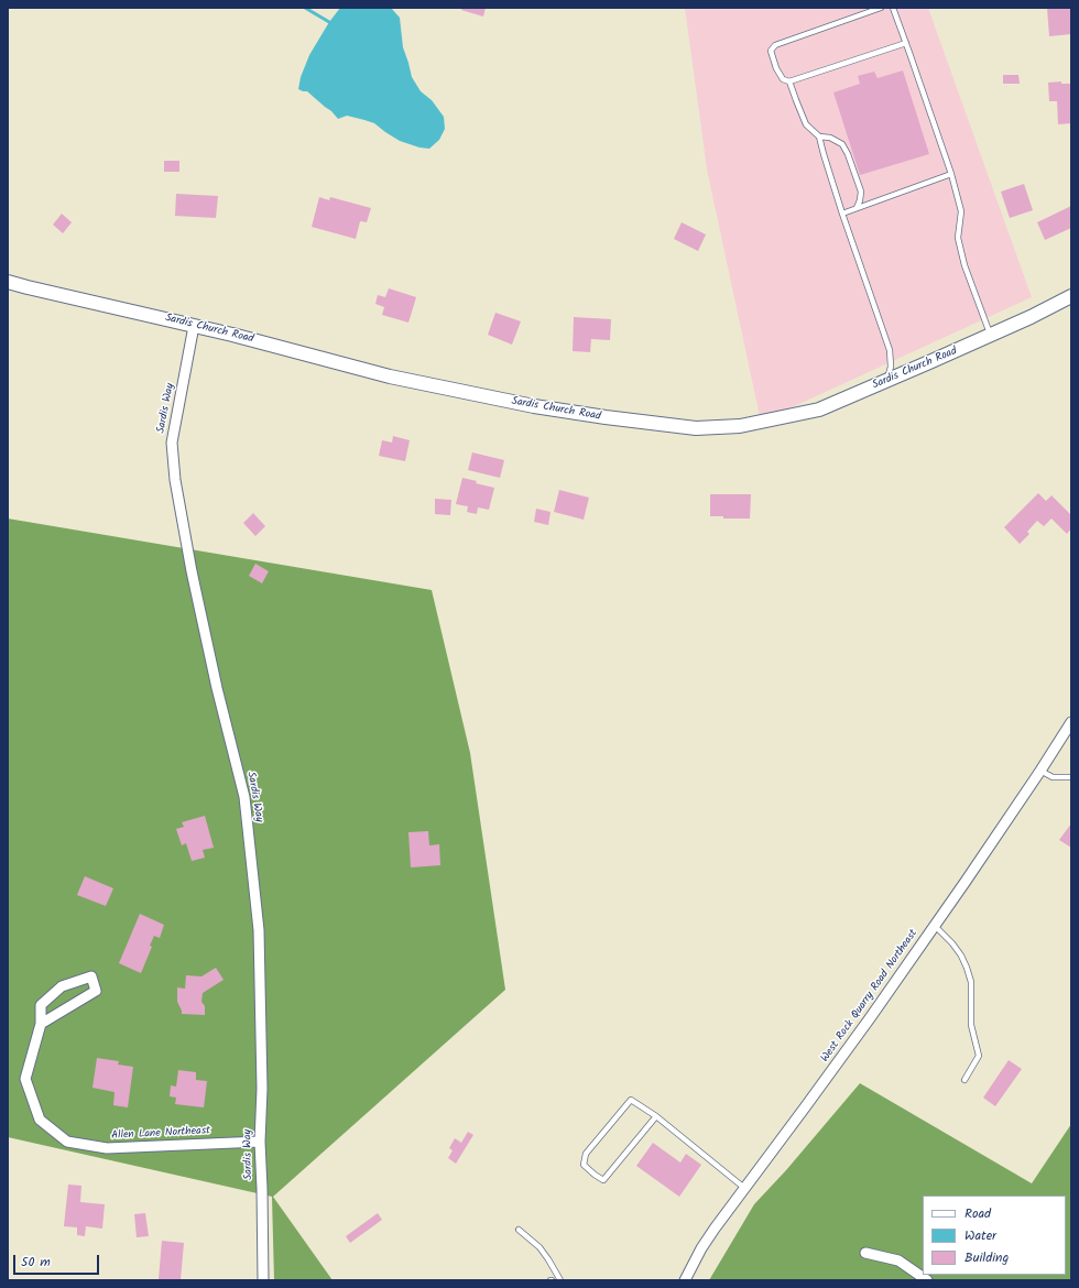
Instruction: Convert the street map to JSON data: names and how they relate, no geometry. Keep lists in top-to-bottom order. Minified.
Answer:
{"streets":{"street":["Sardis Church Road","Sardis Way","West Rock Quarry Road Northeast","Allen Lane Northeast"]},"crossings":[["Sardis Church Road","Sardis Way"],["Sardis Way","Allen Lane Northeast"]],"legend":["Road","Water","Building"],"scale_bar":"50 m"}
